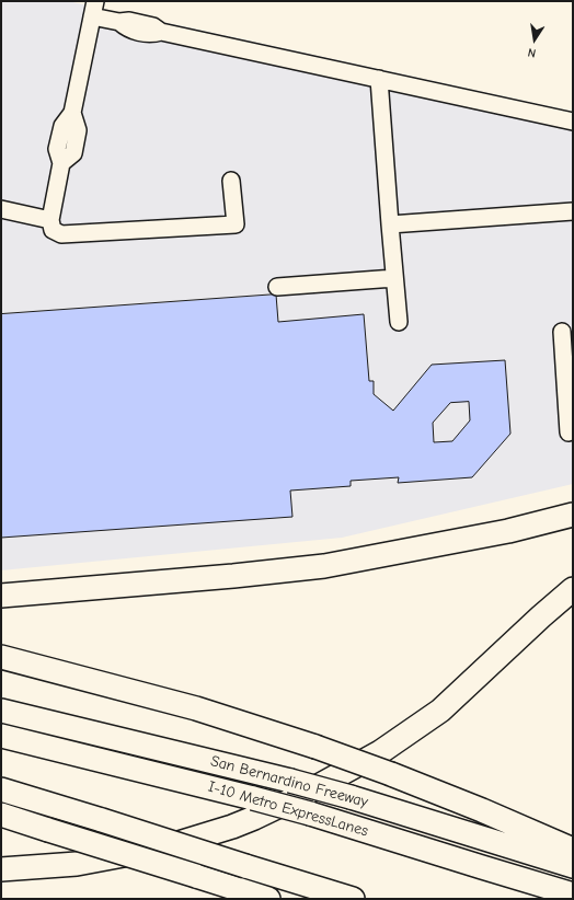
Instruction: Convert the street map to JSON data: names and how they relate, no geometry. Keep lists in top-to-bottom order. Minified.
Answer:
{"streets":{"highway":["San Bernardino Freeway","I-10 Metro ExpressLanes"]},"north":"bottom"}
